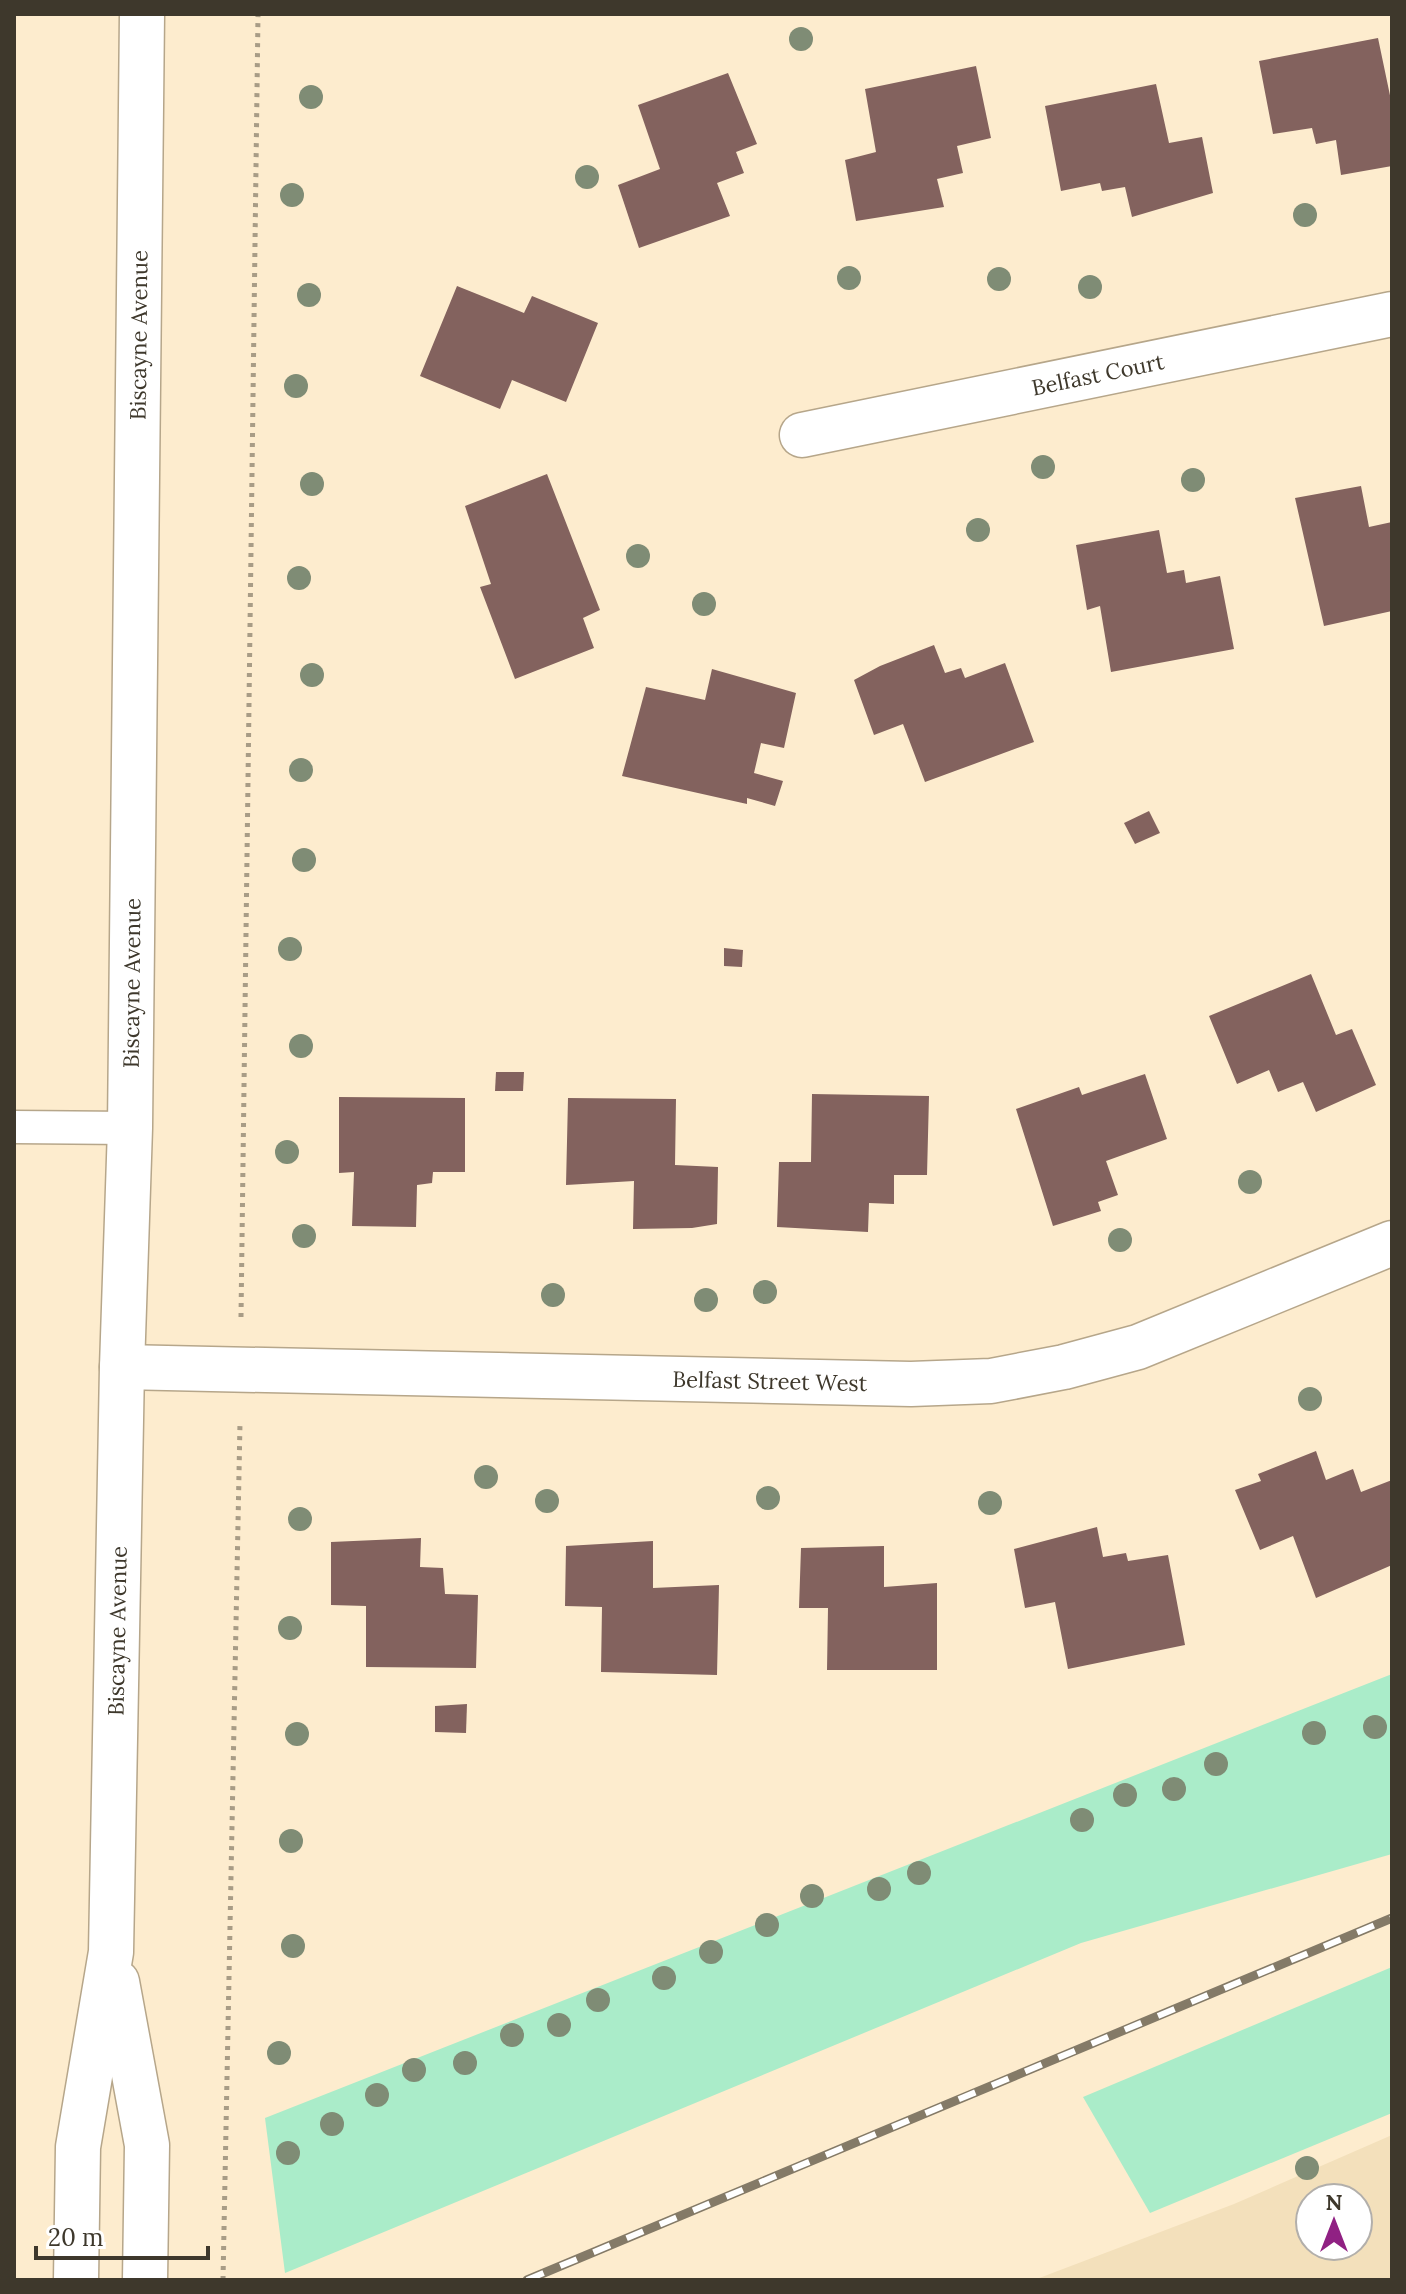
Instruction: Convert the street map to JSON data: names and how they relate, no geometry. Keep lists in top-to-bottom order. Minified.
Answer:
{"streets":{"street":["Biscayne Avenue","Belfast Court","Belfast Street West"]},"crossings":[["Biscayne Avenue","Belfast Street West"]],"scale_bar":"20 m","north":"top"}
